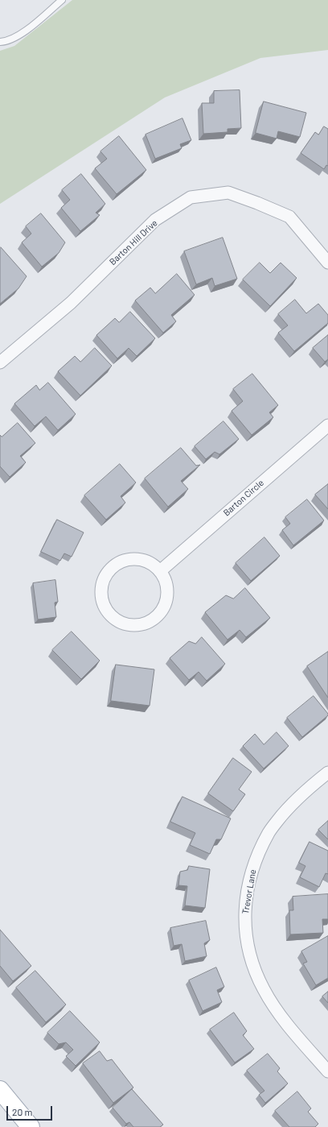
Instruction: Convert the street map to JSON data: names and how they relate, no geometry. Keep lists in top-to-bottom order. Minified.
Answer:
{"streets":{"street":["Barton Hill Drive","Barton Circle","Trevor Lane"]},"scale_bar":"20 m"}
